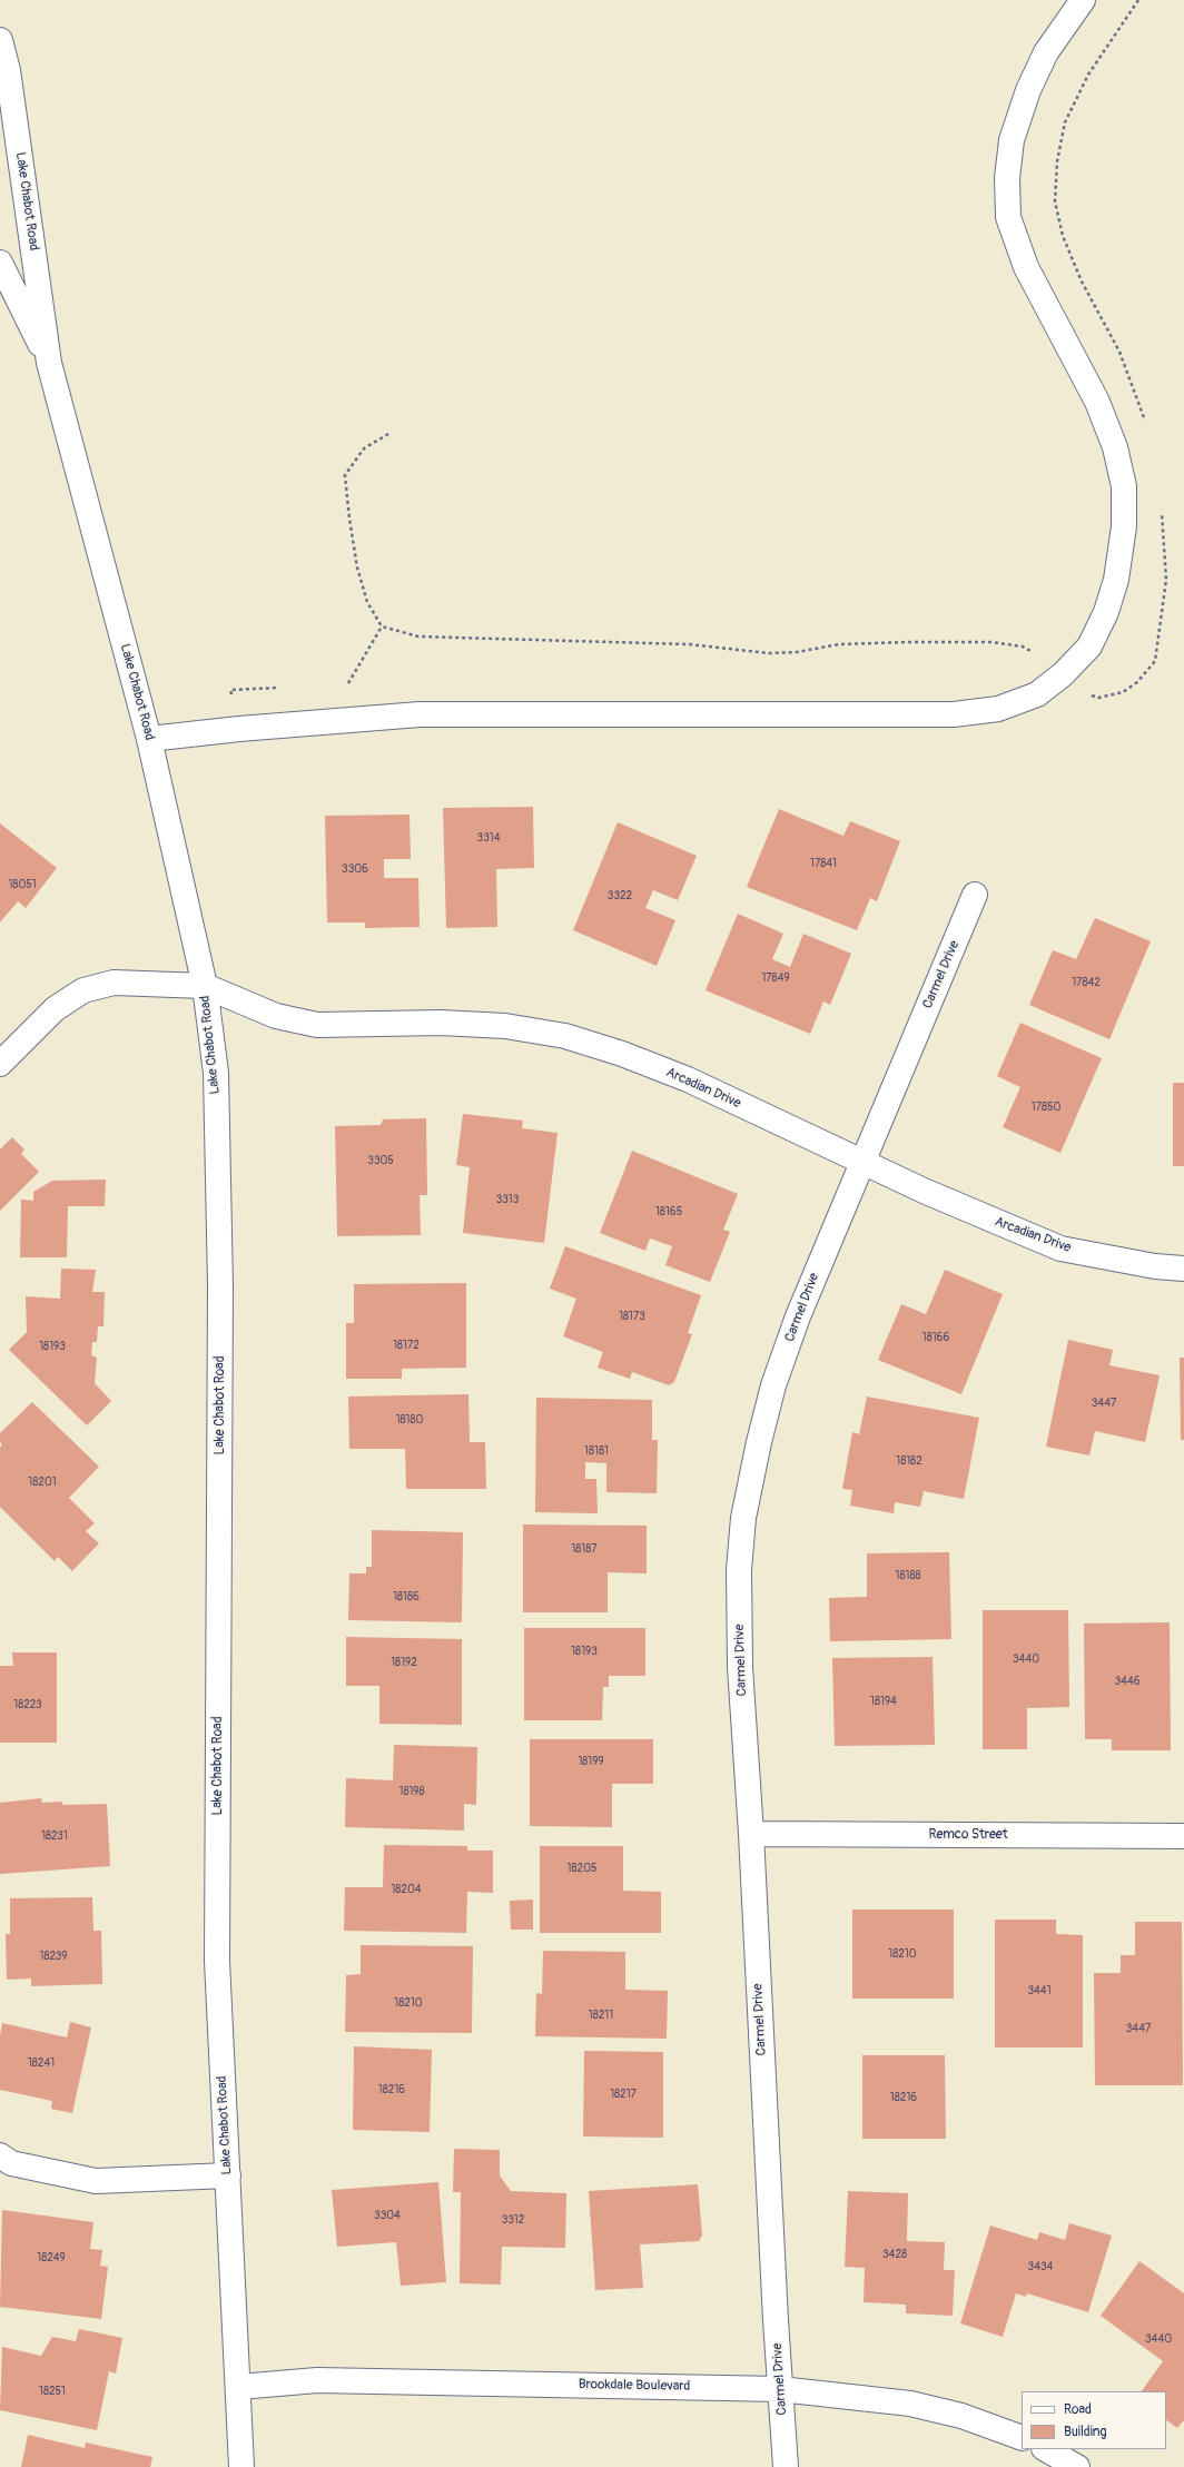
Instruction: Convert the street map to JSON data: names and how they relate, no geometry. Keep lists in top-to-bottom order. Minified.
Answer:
{"streets":{"street":["Lake Chabot Road","Carmel Drive","Arcadian Drive","Remco Street","Brookdale Boulevard"]},"crossings":[["Lake Chabot Road","Arcadian Drive"],["Lake Chabot Road","Brookdale Boulevard"],["Carmel Drive","Arcadian Drive"],["Carmel Drive","Remco Street"],["Carmel Drive","Brookdale Boulevard"]],"house_numbers":["3314","17841","3306","18051","3322","17849","17842","17850","3305","3313","18165","18173","18166","18172","18193","3447","18180","18181","18182","18201","18187","18188","18186","18193","3440","18192","3446","18194","18223","18199","18198","18231","18205","18204","18210","18239","3441","18210","18211","3447","18241","18216","18217","18216","3304","3312","3428","18249","3434","3440","18251"],"legend":["Road","Building"]}
